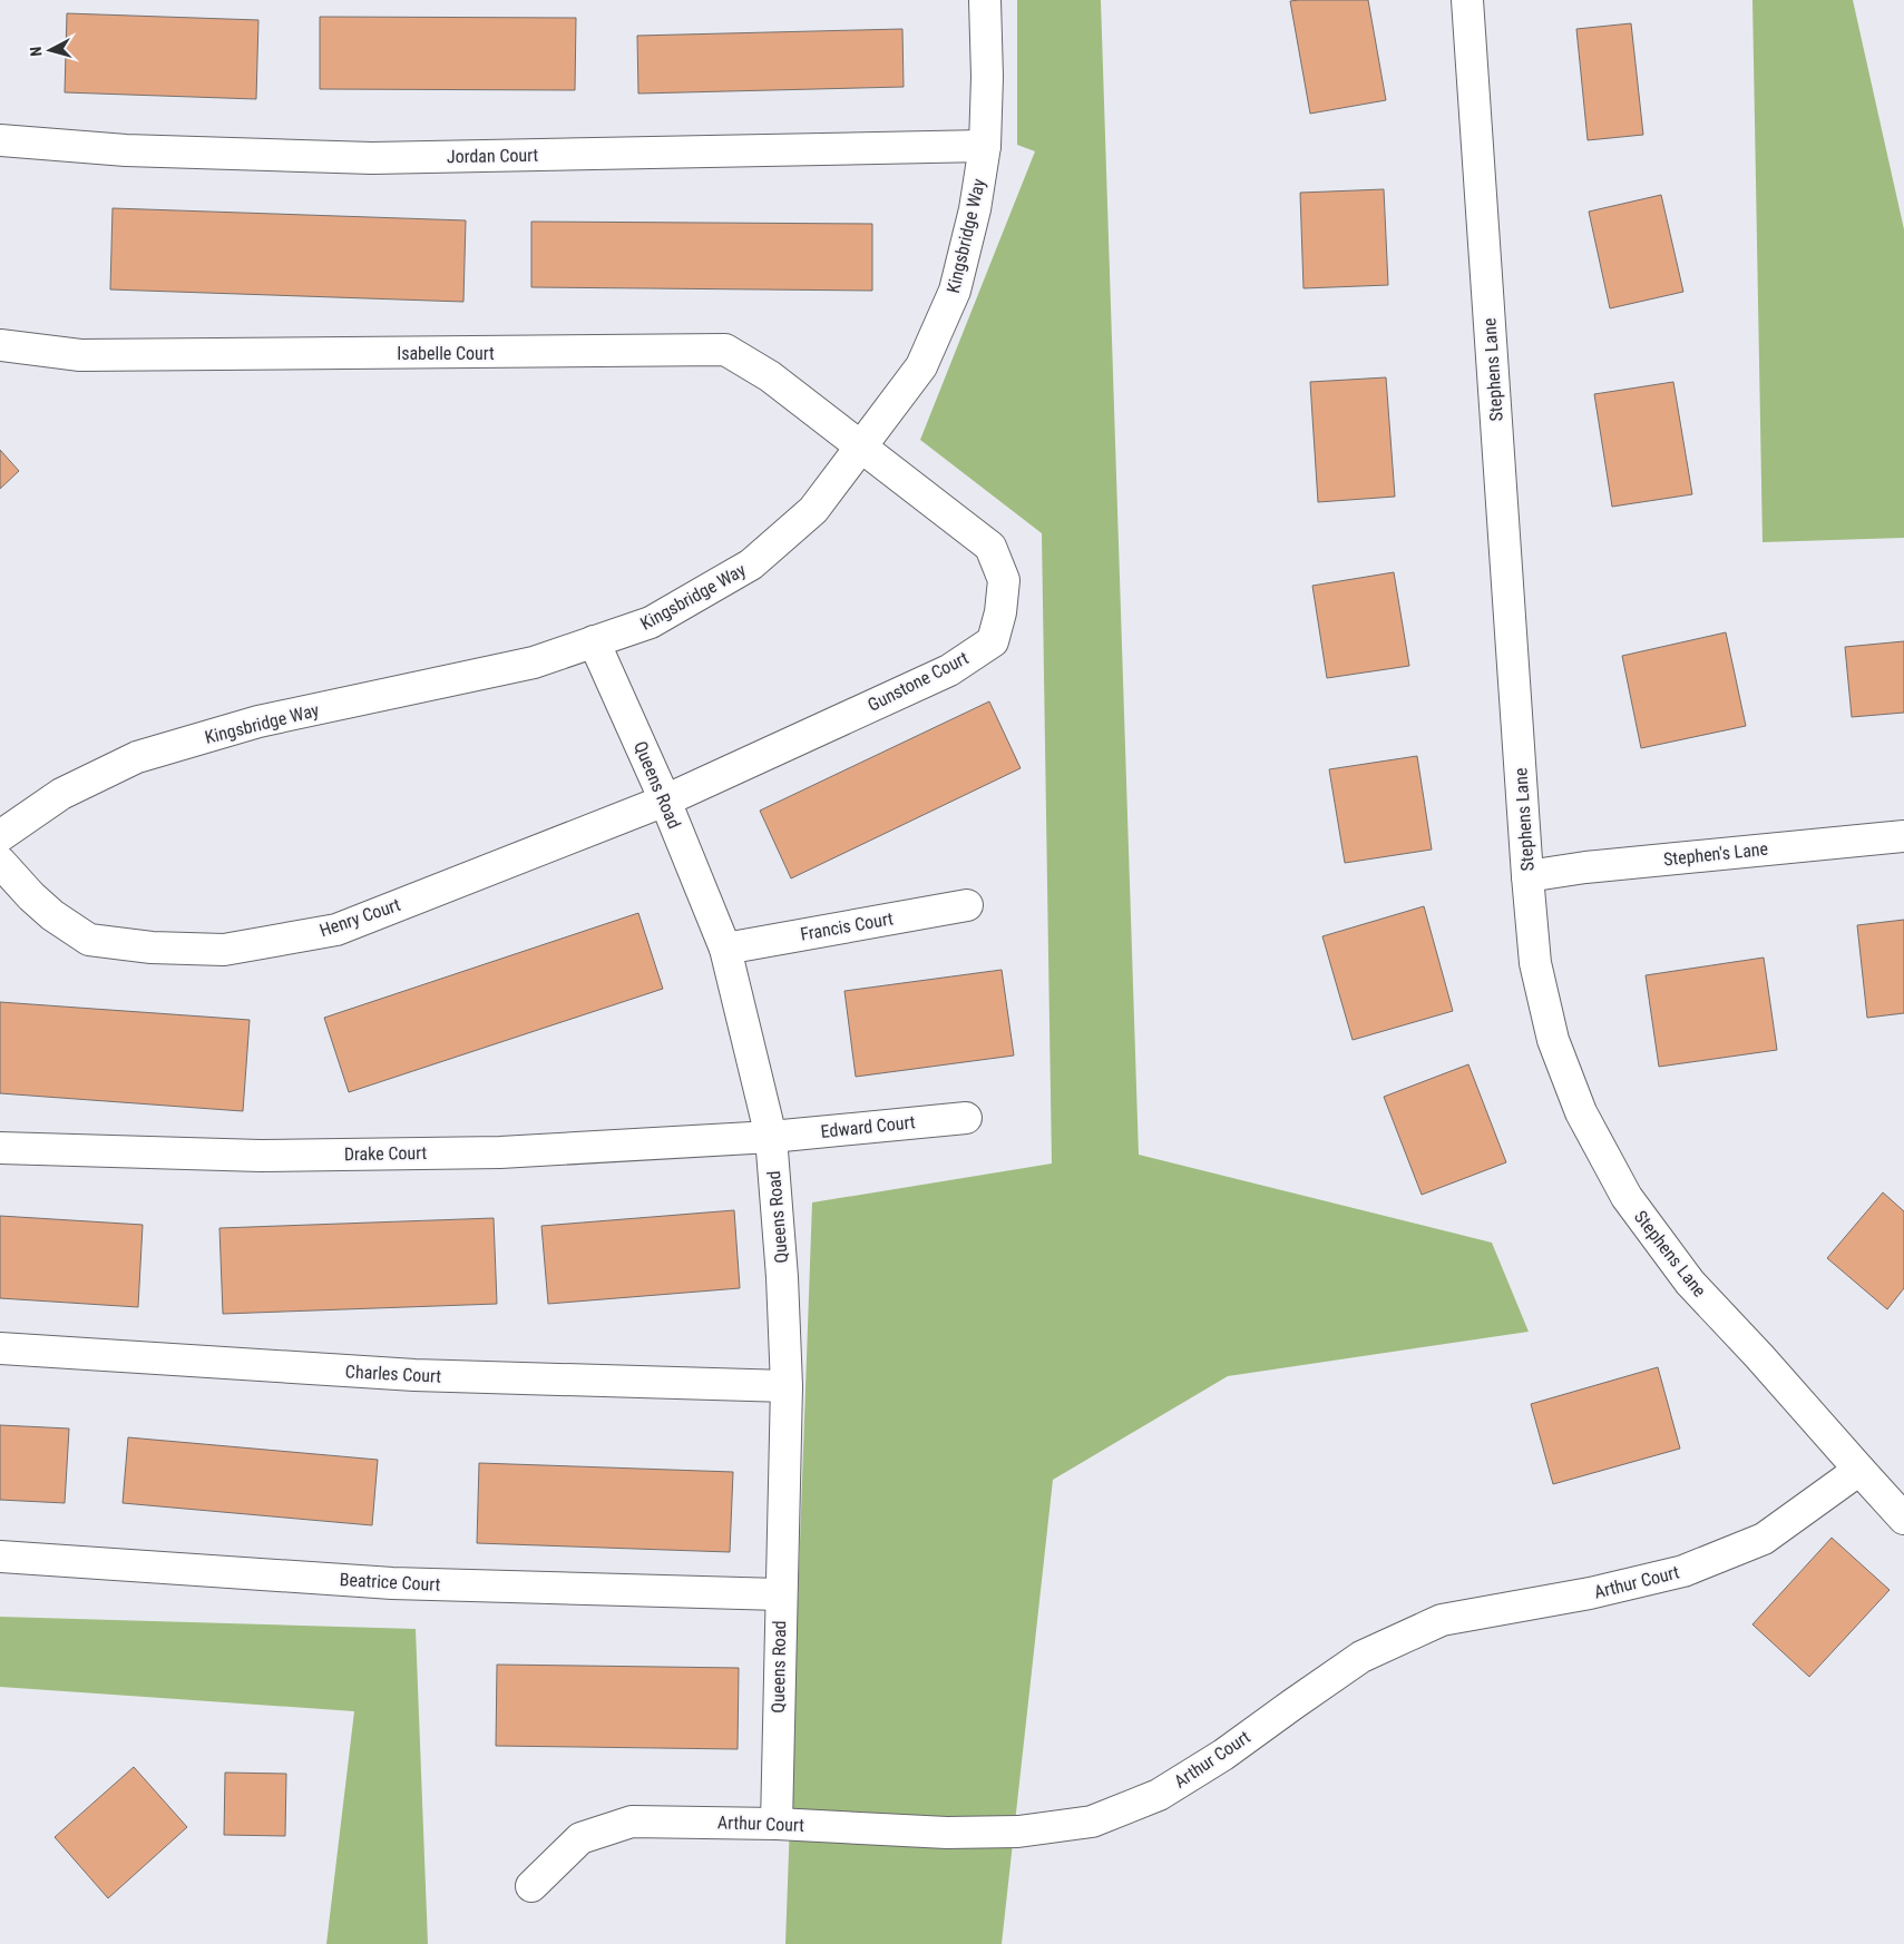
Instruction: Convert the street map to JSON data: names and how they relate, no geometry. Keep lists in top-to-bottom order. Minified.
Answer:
{"streets":{"street":["Jordan Court","Kingsbridge Way","Isabelle Court","Stephens Lane","Gunstone Court","Queens Road","Stephen's Lane","Henry Court","Francis Court","Edward Court","Drake Court","Charles Court","Beatrice Court","Arthur Court"]},"crossings":[["Jordan Court","Kingsbridge Way"],["Kingsbridge Way","Isabelle Court"],["Kingsbridge Way","Gunstone Court"],["Kingsbridge Way","Queens Road"],["Isabelle Court","Gunstone Court"],["Stephens Lane","Stephen's Lane"],["Stephens Lane","Arthur Court"],["Gunstone Court","Queens Road"],["Gunstone Court","Henry Court"],["Queens Road","Henry Court"],["Queens Road","Francis Court"],["Queens Road","Edward Court"],["Queens Road","Drake Court"],["Queens Road","Charles Court"],["Queens Road","Beatrice Court"],["Queens Road","Arthur Court"],["Edward Court","Drake Court"]],"north":"left"}
